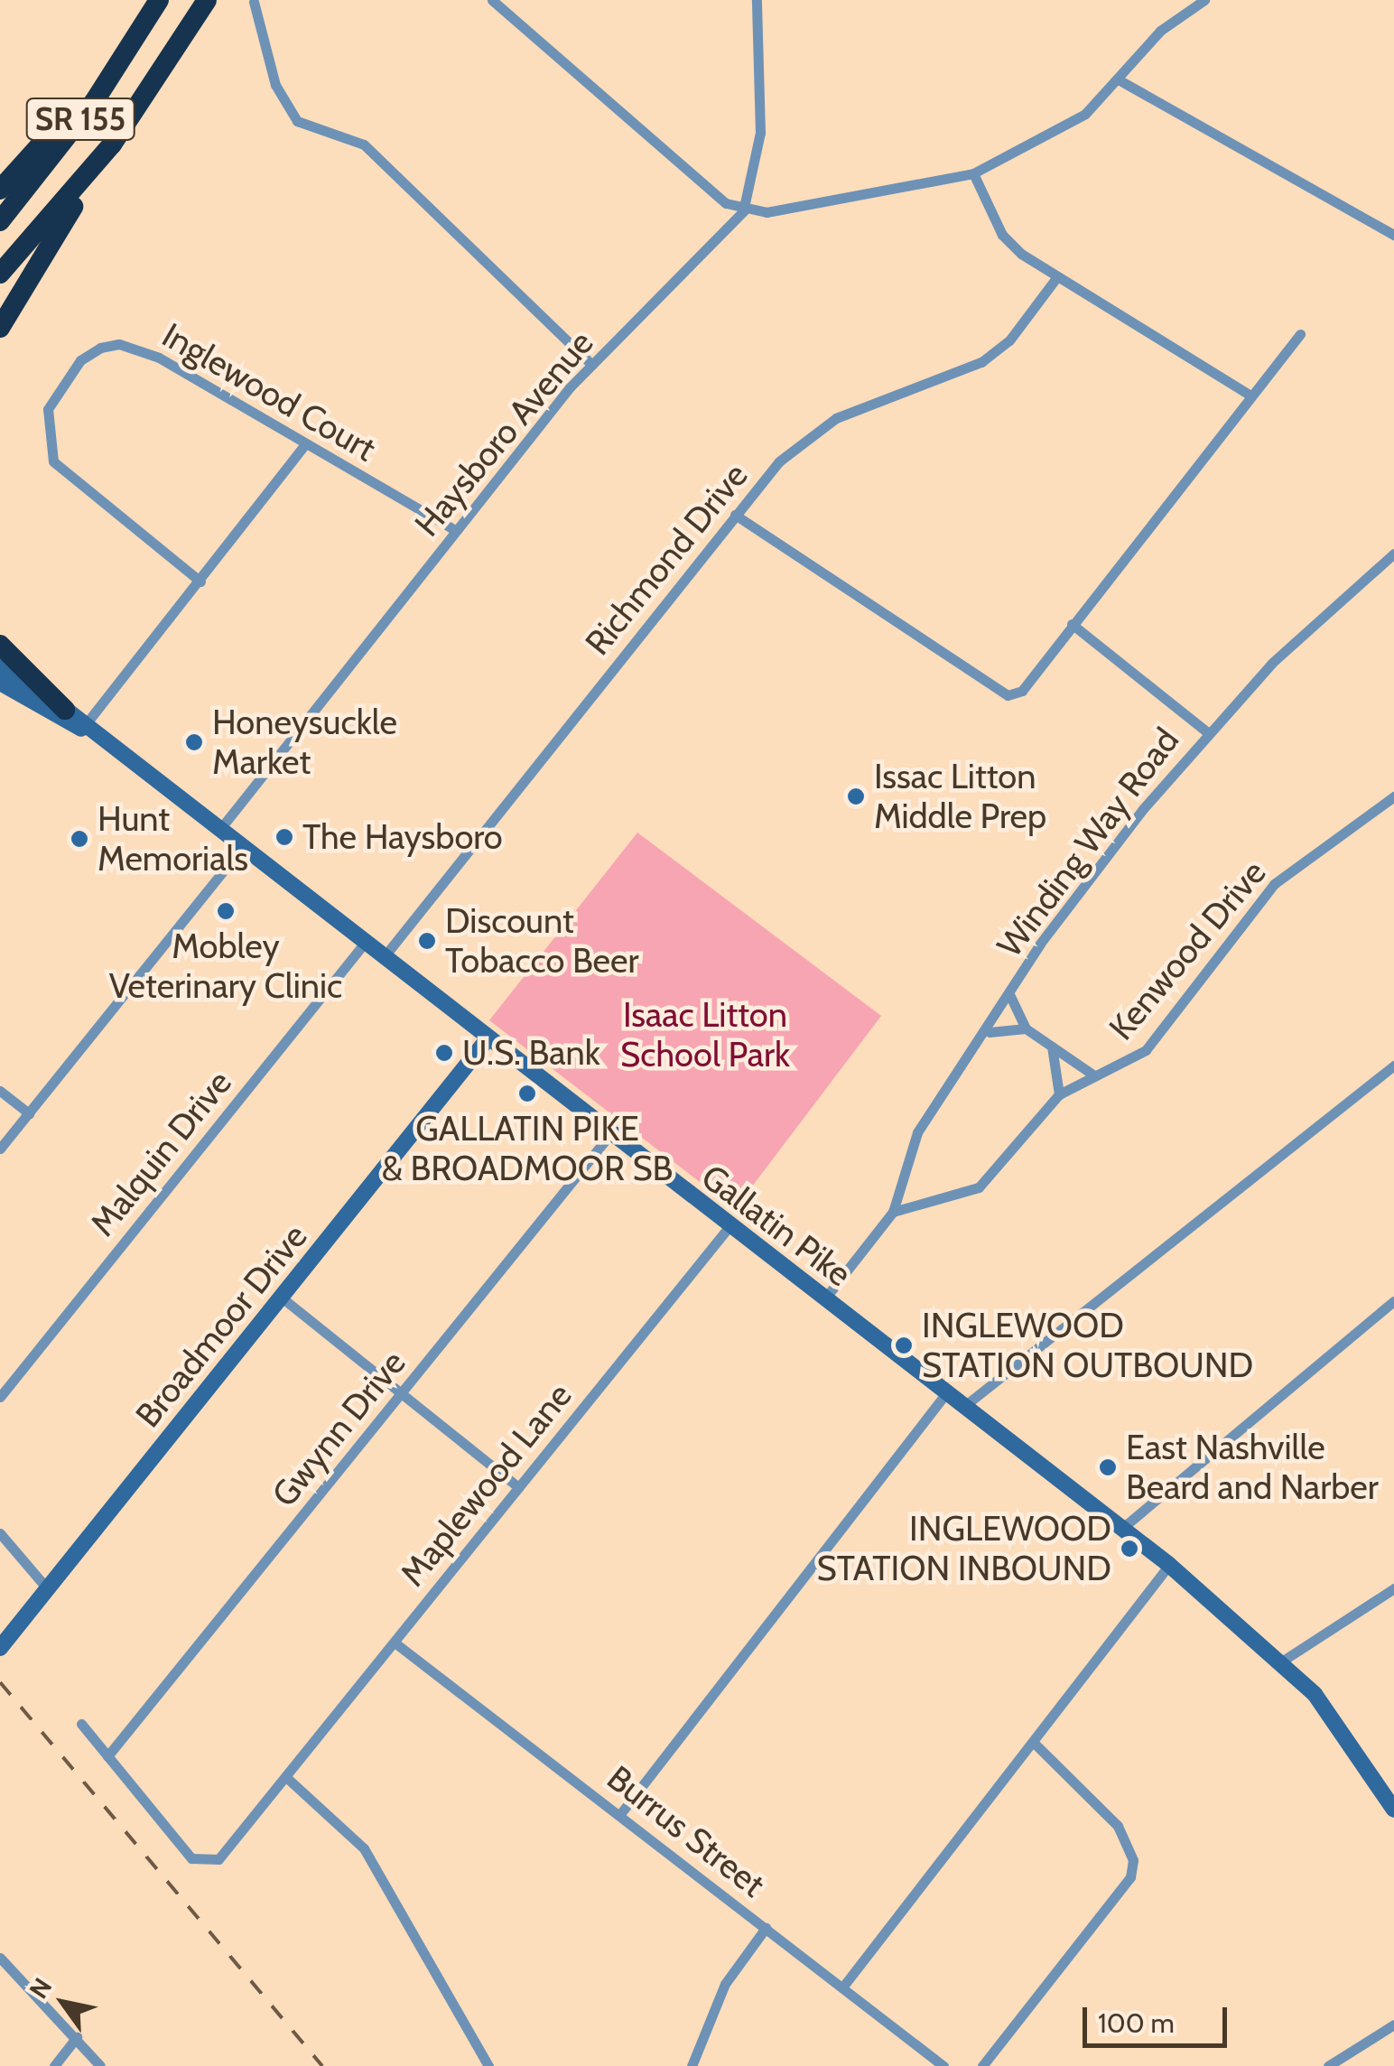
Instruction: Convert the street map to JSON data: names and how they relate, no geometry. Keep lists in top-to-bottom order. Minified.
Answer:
{"streets":{"highway":["SR 155"],"main road":["Gallatin Pike","Broadmoor Drive"],"street":["Inglewood Court","Haysboro Avenue","Richmond Drive","Winding Way Road","Kenwood Drive","Malquin Drive","Gwynn Drive","Maplewood Lane","Burrus Street"]},"crossings":[["Inglewood Court","Haysboro Avenue"],["Haysboro Avenue","Gallatin Pike"],["Richmond Drive","Gallatin Pike"],["Winding Way Road","Kenwood Drive"],["Malquin Drive","Gallatin Pike"],["Gallatin Pike","Broadmoor Drive"],["Gallatin Pike","Gwynn Drive"],["Gallatin Pike","Maplewood Lane"],["Gwynn Drive","Maplewood Lane"],["Maplewood Lane","Burrus Street"]],"parks":["Isaac Litton School Park"],"places":["Honeysuckle Market","Issac Litton Middle Prep","The Haysboro","Hunt Memorials","Mobley Veterinary Clinic","Discount Tobacco Beer","U.S. Bank","GALLATIN PIKE & BROADMOOR SB","INGLEWOOD STATION OUTBOUND","East Nashville Beard and Narber","INGLEWOOD STATION INBOUND"],"scale_bar":"100 m","north":"top left"}
